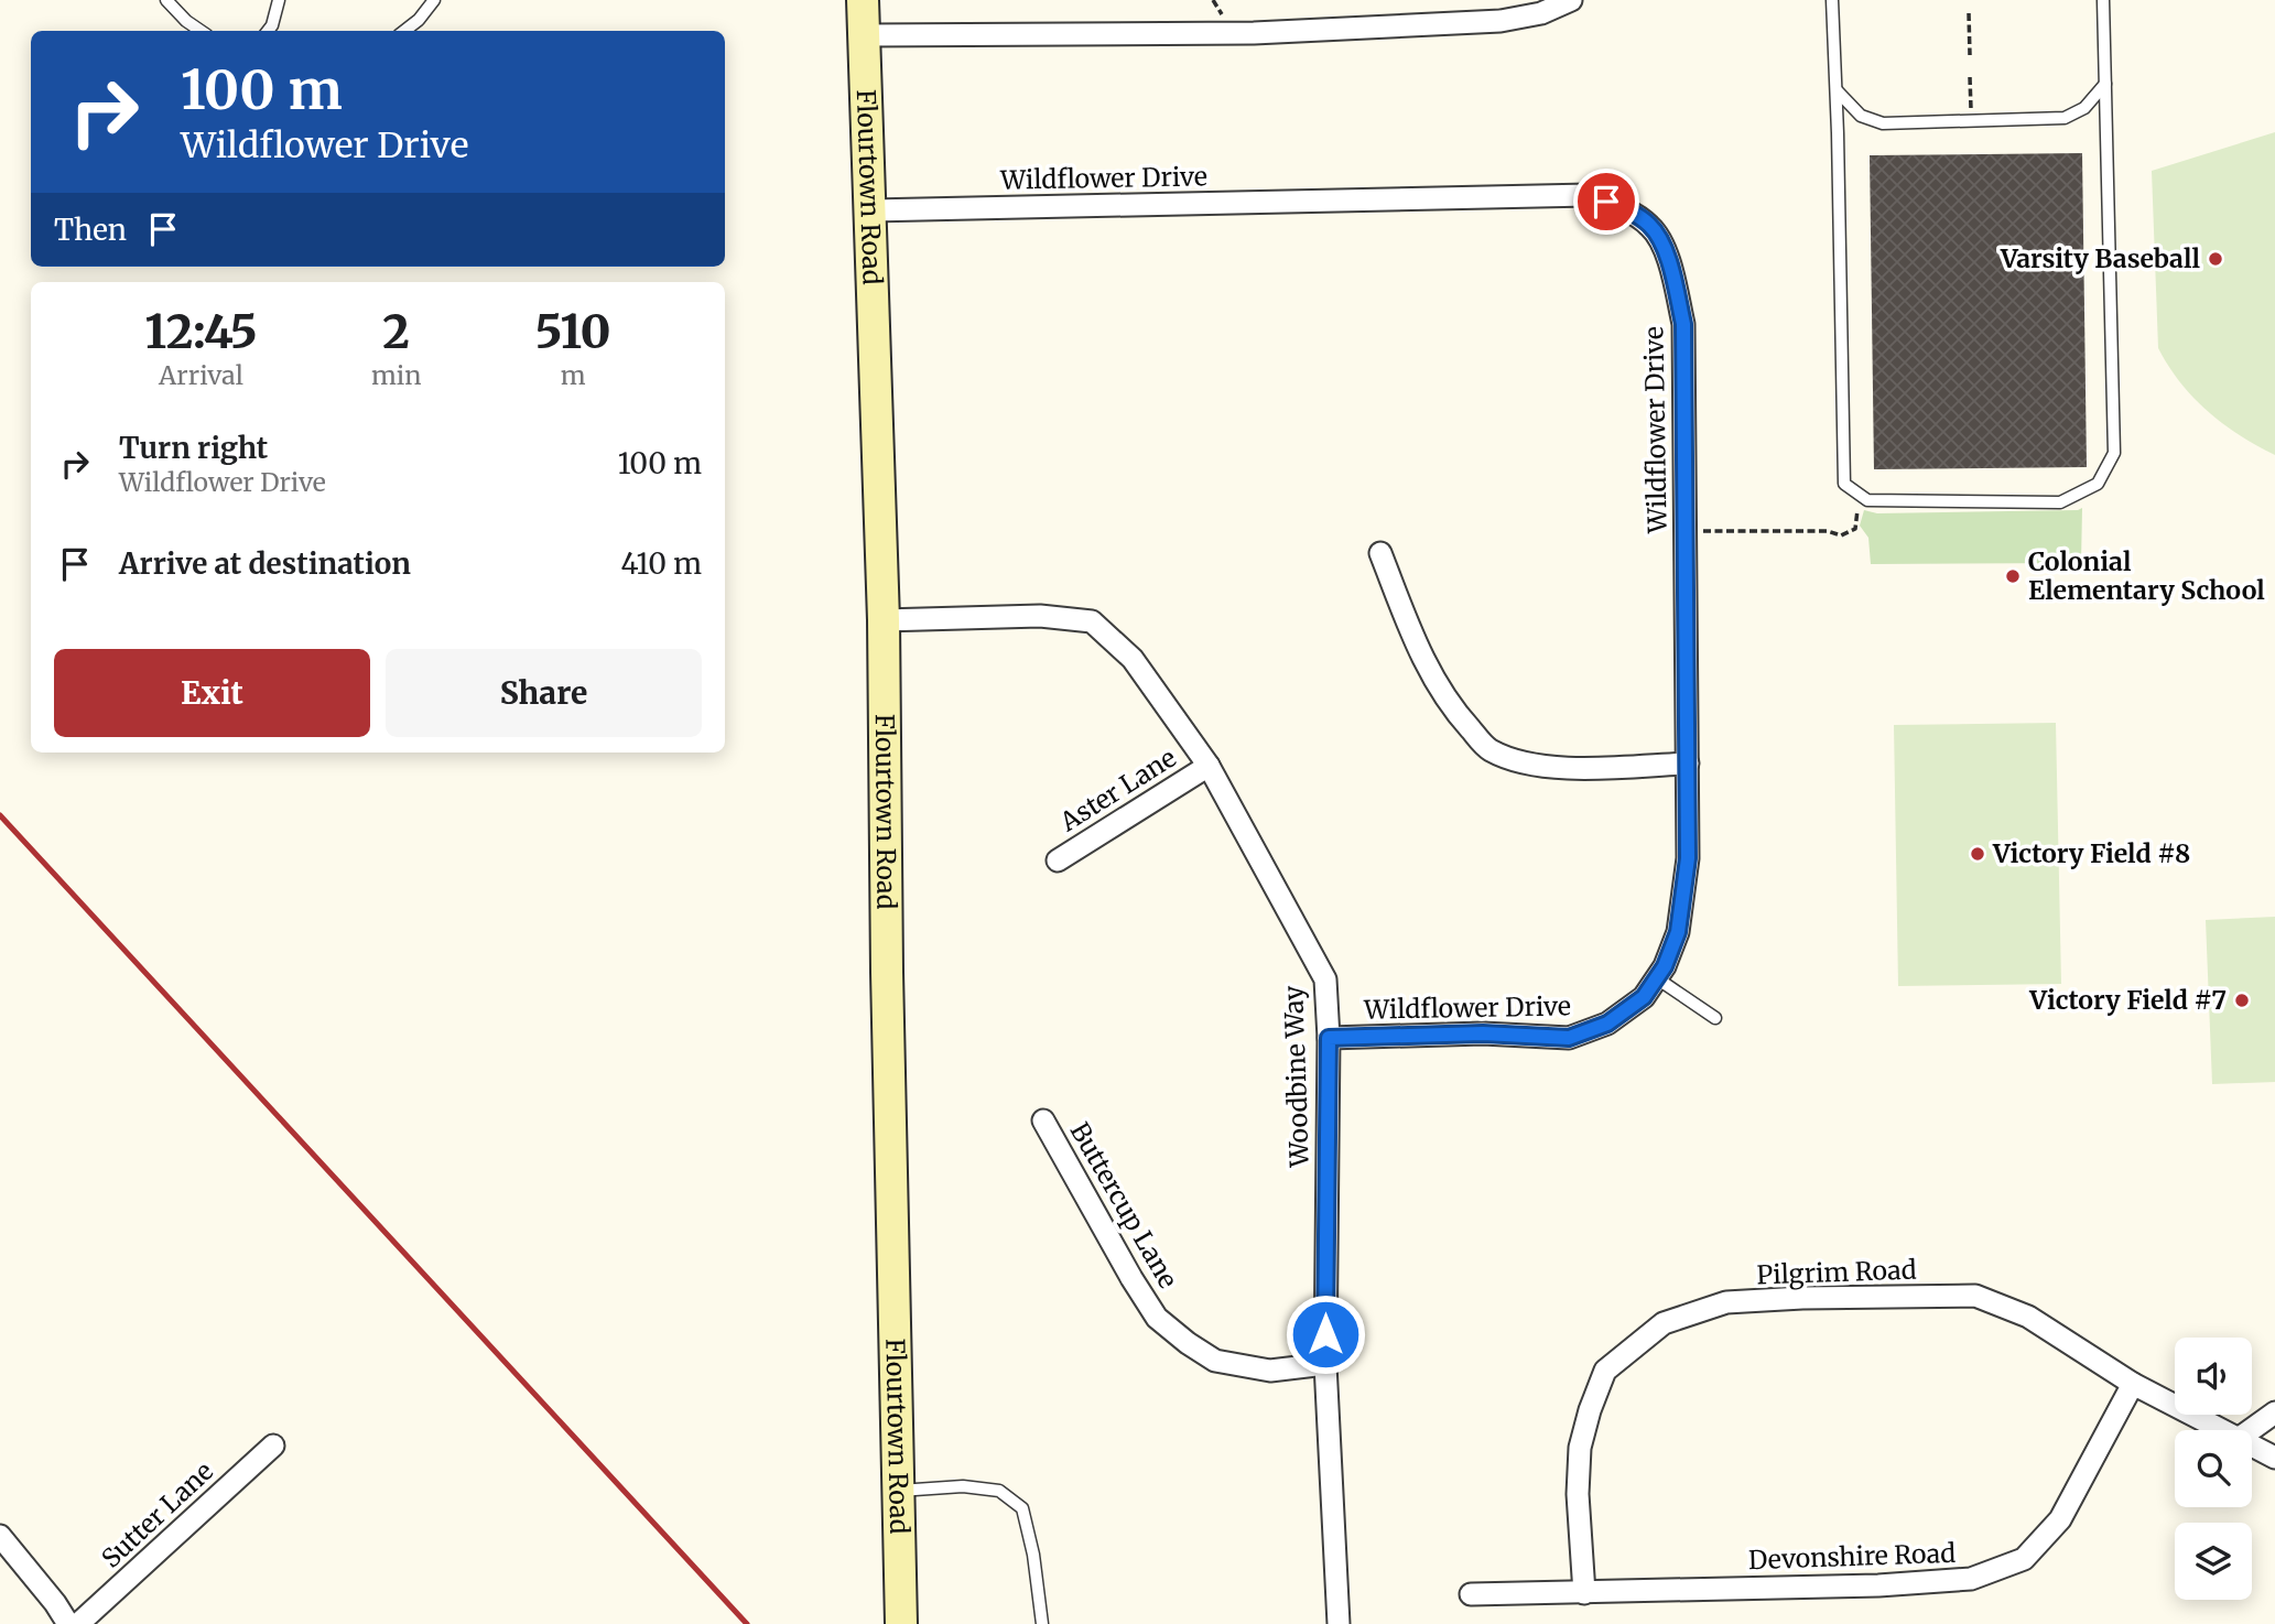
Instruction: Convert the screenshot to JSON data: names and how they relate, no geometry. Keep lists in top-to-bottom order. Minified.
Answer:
{"streets":{"main road":["Flourtown Road"],"street":["Wildflower Drive","Aster Lane","Woodbine Way","Buttercup Lane","Pilgrim Road","Sutter Lane","Devonshire Road"]},"crossings":[["Wildflower Drive","Flourtown Road"],["Wildflower Drive","Woodbine Way"],["Flourtown Road","Woodbine Way"],["Aster Lane","Woodbine Way"],["Woodbine Way","Buttercup Lane"],["Pilgrim Road","Devonshire Road"]],"places":["Varsity Baseball","Colonial Elementary School","Victory Field #8","Victory Field #7"],"page":{"turn":["100 m","Wildflower Drive"],"then":"Then","eta":["12:45","Arrival","2","min","510","m"],"list":[{"name":"Turn right","note":"Wildflower Drive","value":"100 m"},{"name":"Arrive at destination","value":"410 m"}],"buttons":["Exit","Share"]}}
